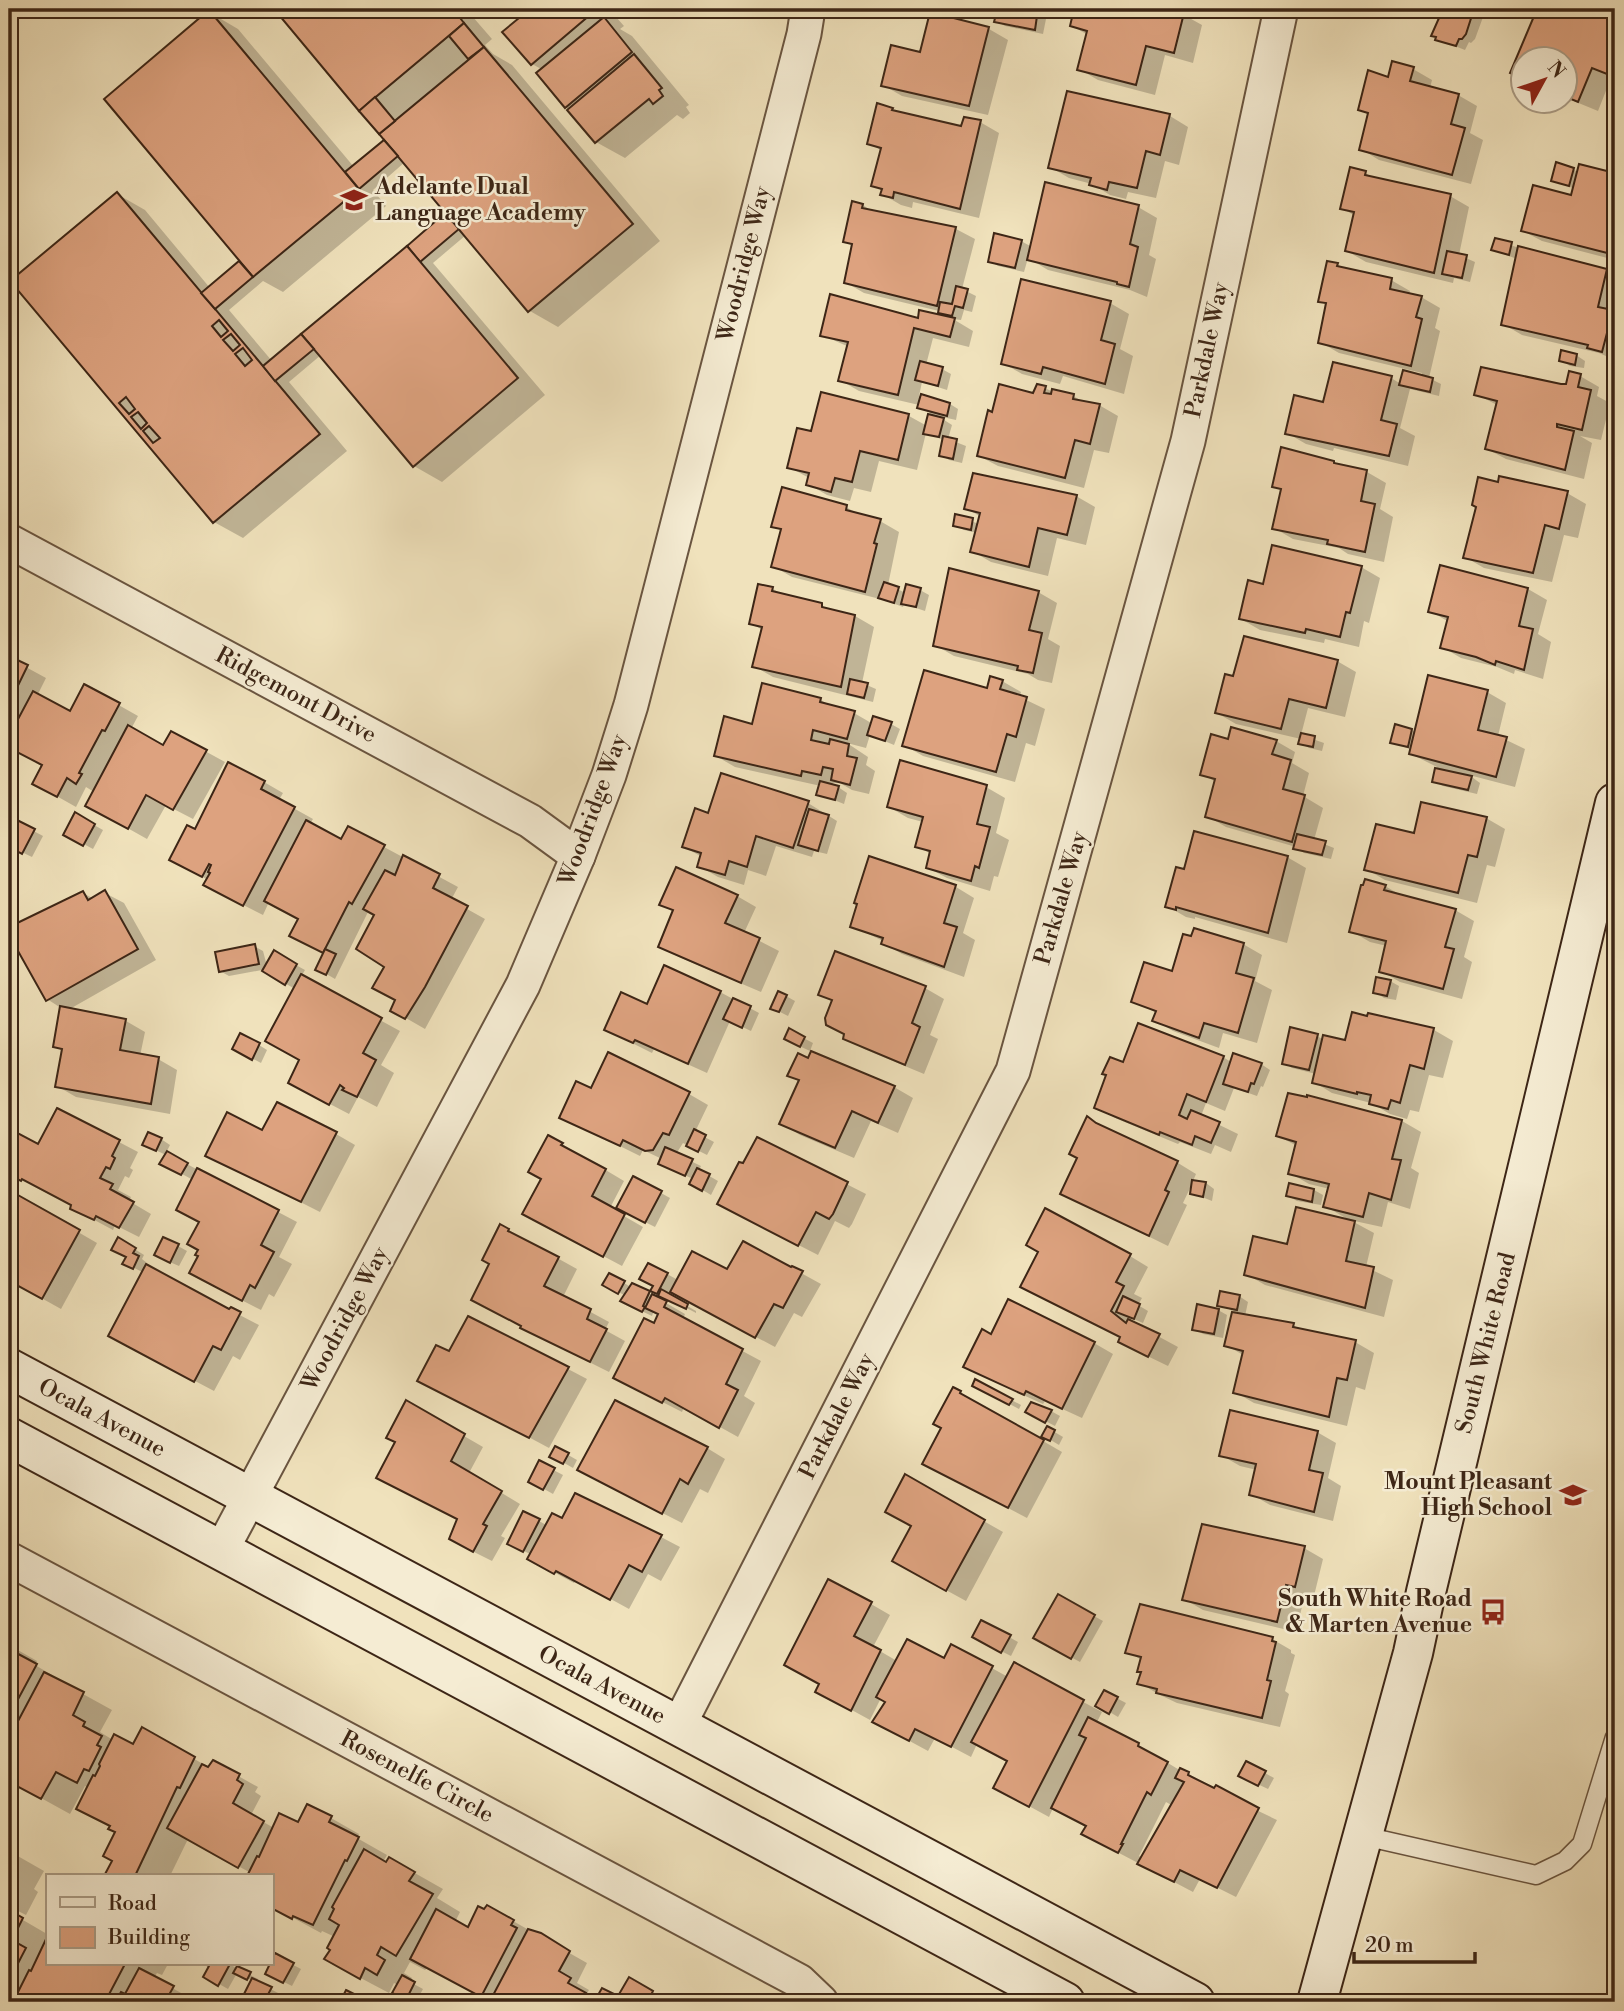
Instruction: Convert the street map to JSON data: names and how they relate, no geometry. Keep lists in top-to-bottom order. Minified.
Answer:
{"streets":{"street":["Woodridge Way","Parkdale Way","Ridgemont Drive","South White Road","Ocala Avenue","Rosenelfe Circle"]},"crossings":[["Woodridge Way","Ridgemont Drive"],["Woodridge Way","Ocala Avenue"],["Parkdale Way","Ocala Avenue"]],"places":{"school or university":["Adelante Dual Language Academy","Mount Pleasant High School"],"bus stop":["South White Road & Marten Avenue"]},"legend":["Road","Building"],"scale_bar":"20 m","north":"top right"}
